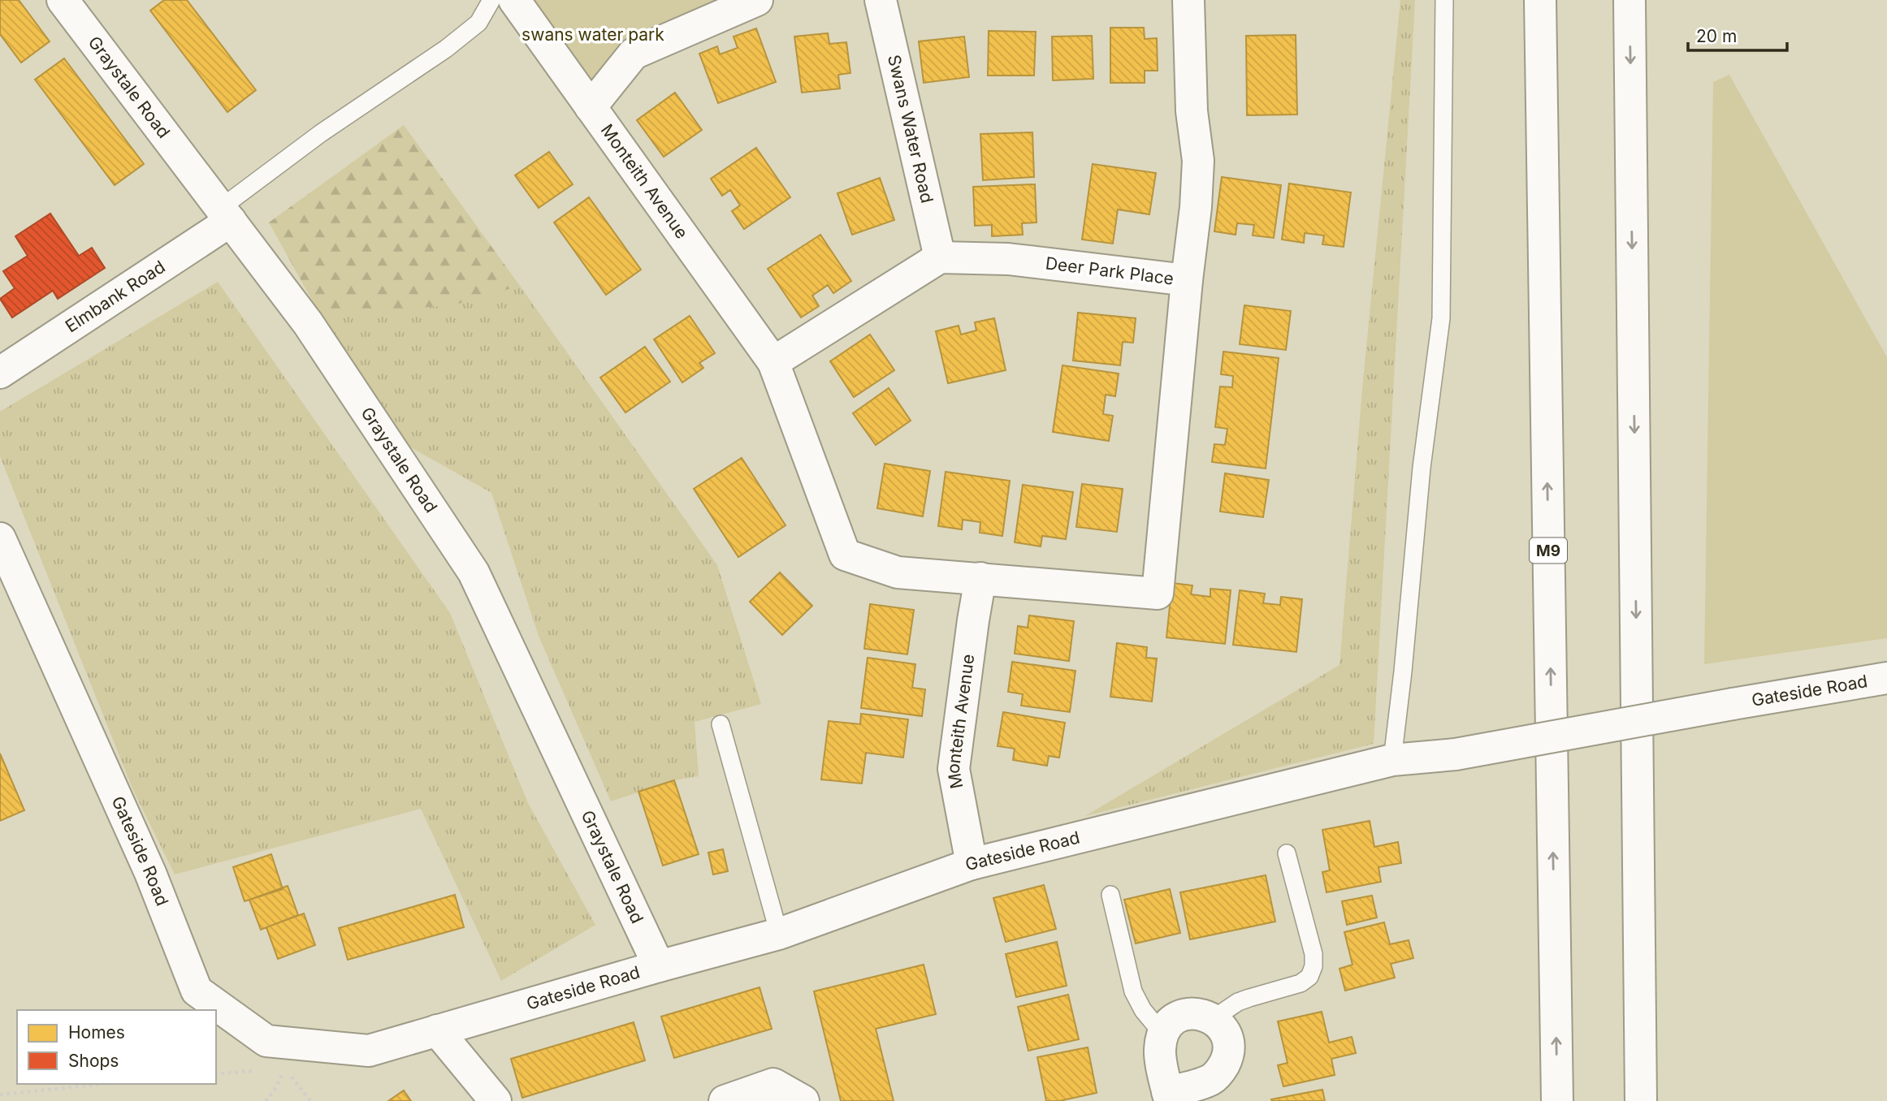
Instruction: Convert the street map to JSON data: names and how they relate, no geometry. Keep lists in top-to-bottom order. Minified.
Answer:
{"streets":{"main road":["Graystale Road","Swans Water Road","Monteith Avenue","Deer Park Place","Elmbank Road","M9","Gateside Road"]},"crossings":[["Graystale Road","Elmbank Road"],["Graystale Road","Gateside Road"],["Swans Water Road","Deer Park Place"],["Monteith Avenue","Deer Park Place"],["Monteith Avenue","Gateside Road"]],"parks":["swans water park"],"legend":["Homes","Shops"],"scale_bar":"20 m"}
